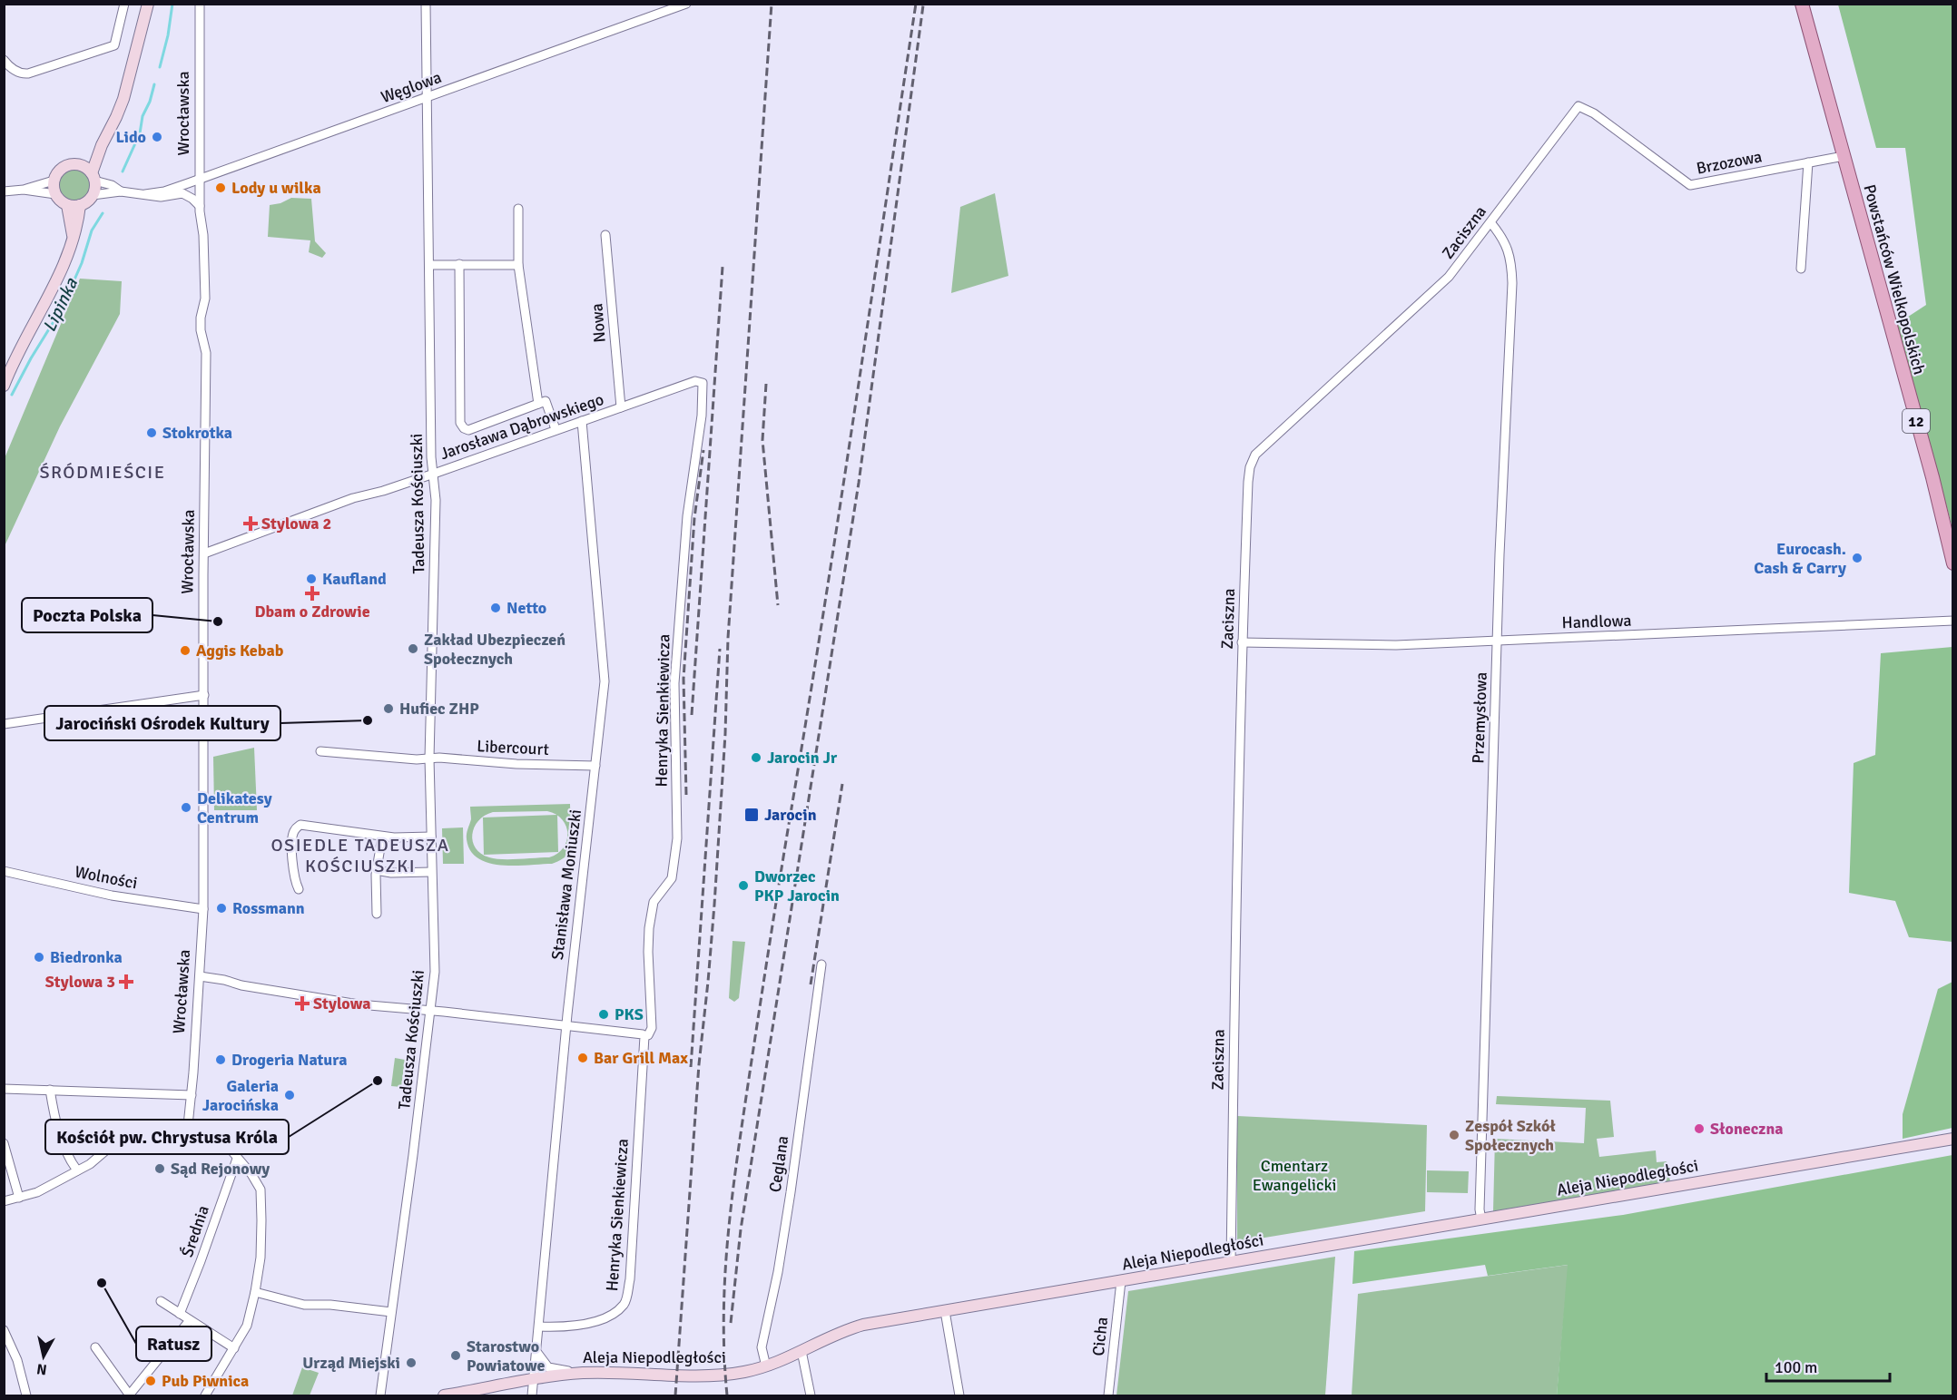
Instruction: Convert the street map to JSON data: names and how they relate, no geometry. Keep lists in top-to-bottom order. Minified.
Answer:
{"streets":{"main road":["Powstańców Wielkopolskich","12","Aleja Niepodległości"],"street":["Węglowa","Wrocławska","Brzozowa","Zaciszna","Nowa","Jarosława Dąbrowskiego","Tadeusza Kościuszki","Handlowa","Henryka Sienkiewicza","Przemysłowa","Libercourt","Wolności","Stanisława Moniuszki","Ceglana","Średnia","Cicha"]},"crossings":[["Węglowa","Wrocławska"],["Węglowa","Tadeusza Kościuszki"],["Wrocławska","Jarosława Dąbrowskiego"],["Wrocławska","Wolności"],["Brzozowa","Zaciszna"],["Brzozowa","Powstańców Wielkopolskich"],["Zaciszna","Handlowa"],["Zaciszna","Przemysłowa"],["Zaciszna","Aleja Niepodległości"],["Nowa","Jarosława Dąbrowskiego"],["Jarosława Dąbrowskiego","Tadeusza Kościuszki"],["Jarosława Dąbrowskiego","Henryka Sienkiewicza"],["Jarosława Dąbrowskiego","Stanisława Moniuszki"],["Tadeusza Kościuszki","Libercourt"],["Handlowa","Przemysłowa"],["Henryka Sienkiewicza","Stanisława Moniuszki"],["Przemysłowa","Aleja Niepodległości"],["Libercourt","Stanisława Moniuszki"],["Stanisława Moniuszki","Aleja Niepodległości"],["Ceglana","Aleja Niepodległości"],["Aleja Niepodległości","Cicha"]],"districts":["ŚRÓDMIEŚCIE","OSIEDLE TADEUSZA KOŚCIUSZKI"],"water":["Lipinka"],"parks":["Cmentarz Ewangelicki"],"places":{"other":["Lido","Lody u wilka","Stokrotka","Eurocash. Cash & Carry","Kaufland","Netto","Poczta Polska","Zakład Ubezpieczeń Społecznych","Aggis Kebab","Hufiec ZHP","Jarociński Ośrodek Kultury","Jarocin Jr","Delikatesy Centrum","Dworzec PKP Jarocin","Rossmann","Biedronka","PKS","Bar Grill Max","Drogeria Natura","Kościół pw. Chrystusa Króla","Galeria Jarocińska","Słoneczna","Zespół Szkół Społecznych","Sąd Rejonowy","Ratusz","Starostwo Powiatowe","Urząd Miejski","Pub Piwnica"],"health":["Stylowa 2","Dbam o Zdrowie","Stylowa 3","Stylowa"],"transit":["Jarocin"]},"scale_bar":"100 m","north":"bottom"}
